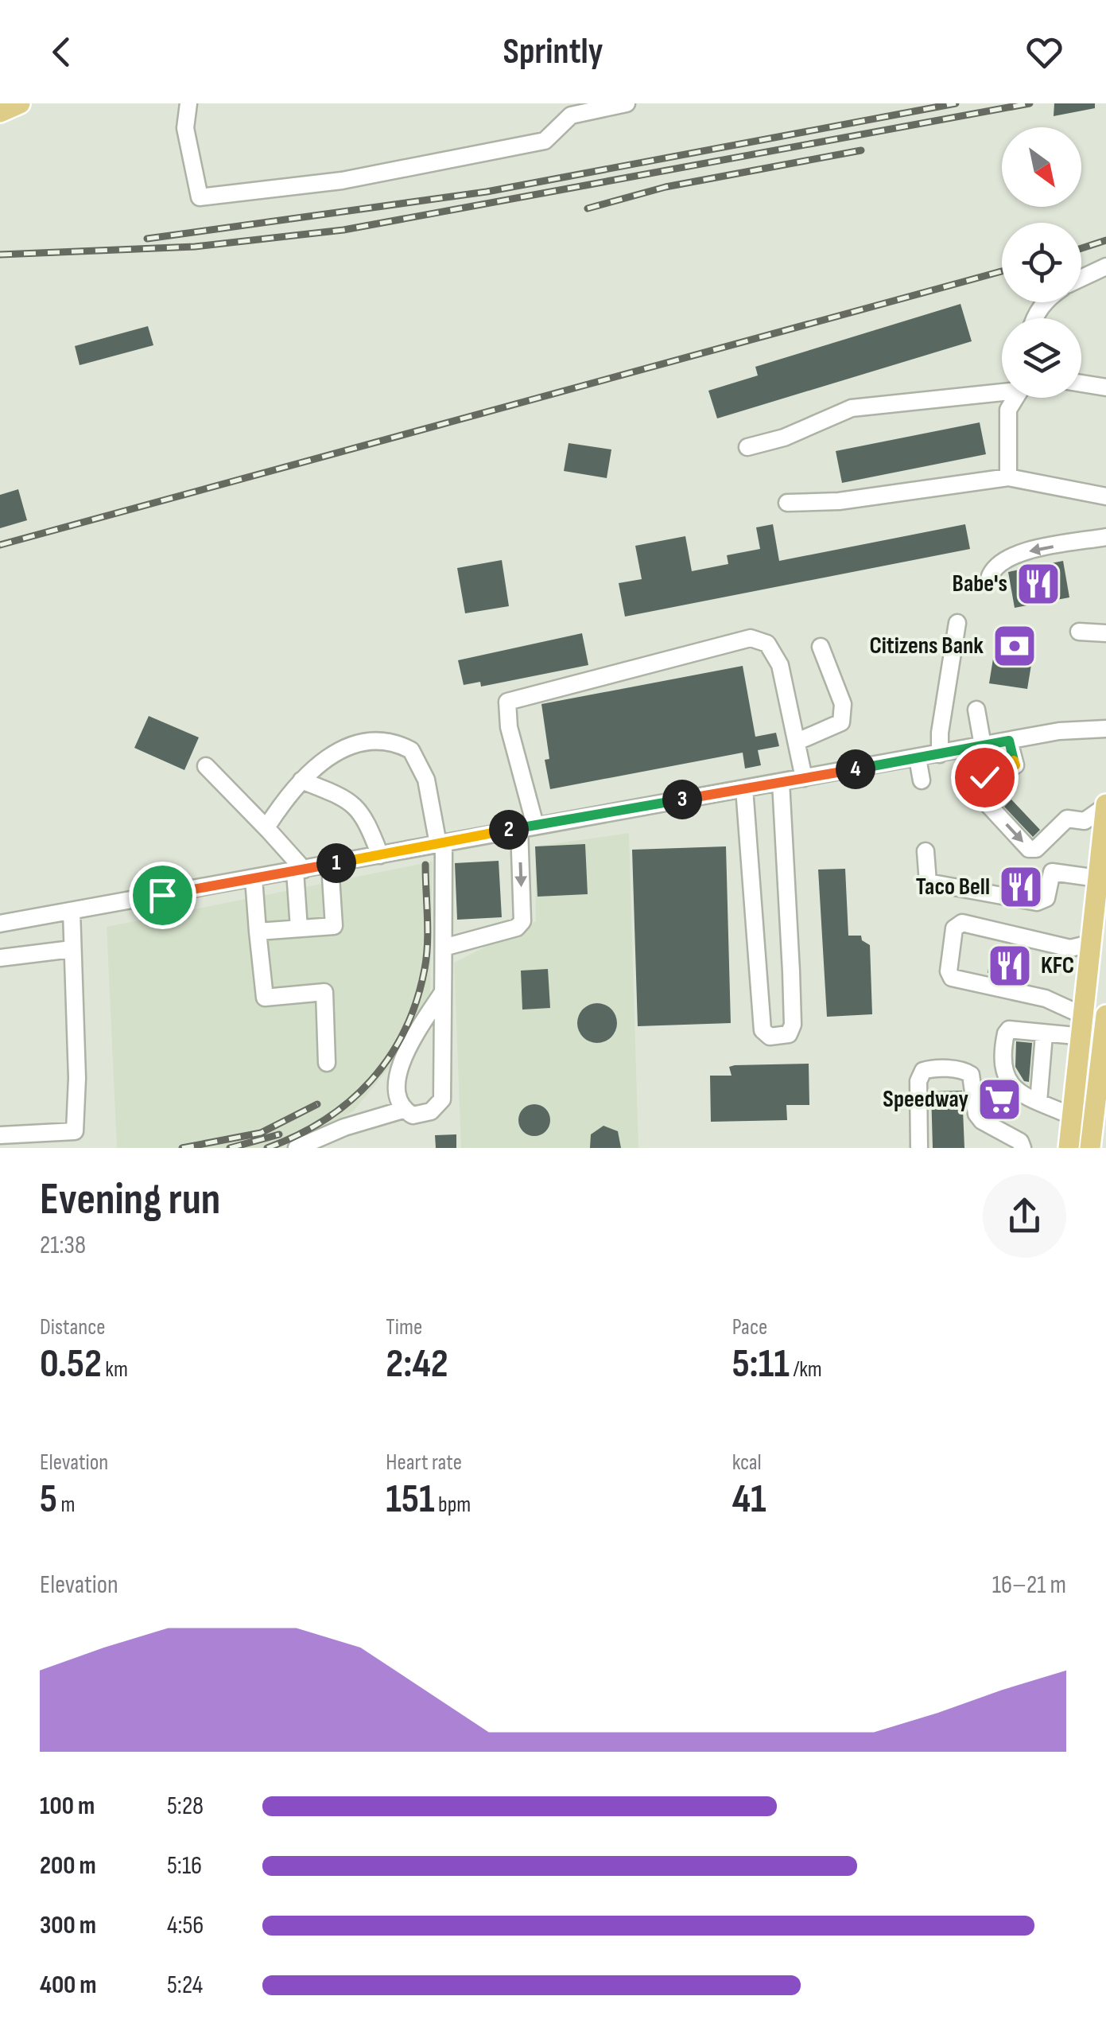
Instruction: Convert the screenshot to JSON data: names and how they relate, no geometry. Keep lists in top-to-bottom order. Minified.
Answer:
{"places":{"restaurant":["Babe's","Taco Bell","KFC"],"bank":["Citizens Bank"],"supermarket":["Speedway"]},"north":"bottom right","page":{"header":"Sprintly","pins":["4","3","2","1"],"heading":["Evening run","21:38"],"stats":[["Distance","0.52 km"],["Time","2:42"],["Pace","5:11 /km"],["Elevation","5 m"],["Heart rate","151 bpm"],["kcal","41"]],"chart":["Elevation","16–21 m"],"list":[{"name":"100 m","note":"5:28"},{"name":"200 m","note":"5:16"},{"name":"300 m","note":"4:56"},{"name":"400 m","note":"5:24"}]}}
